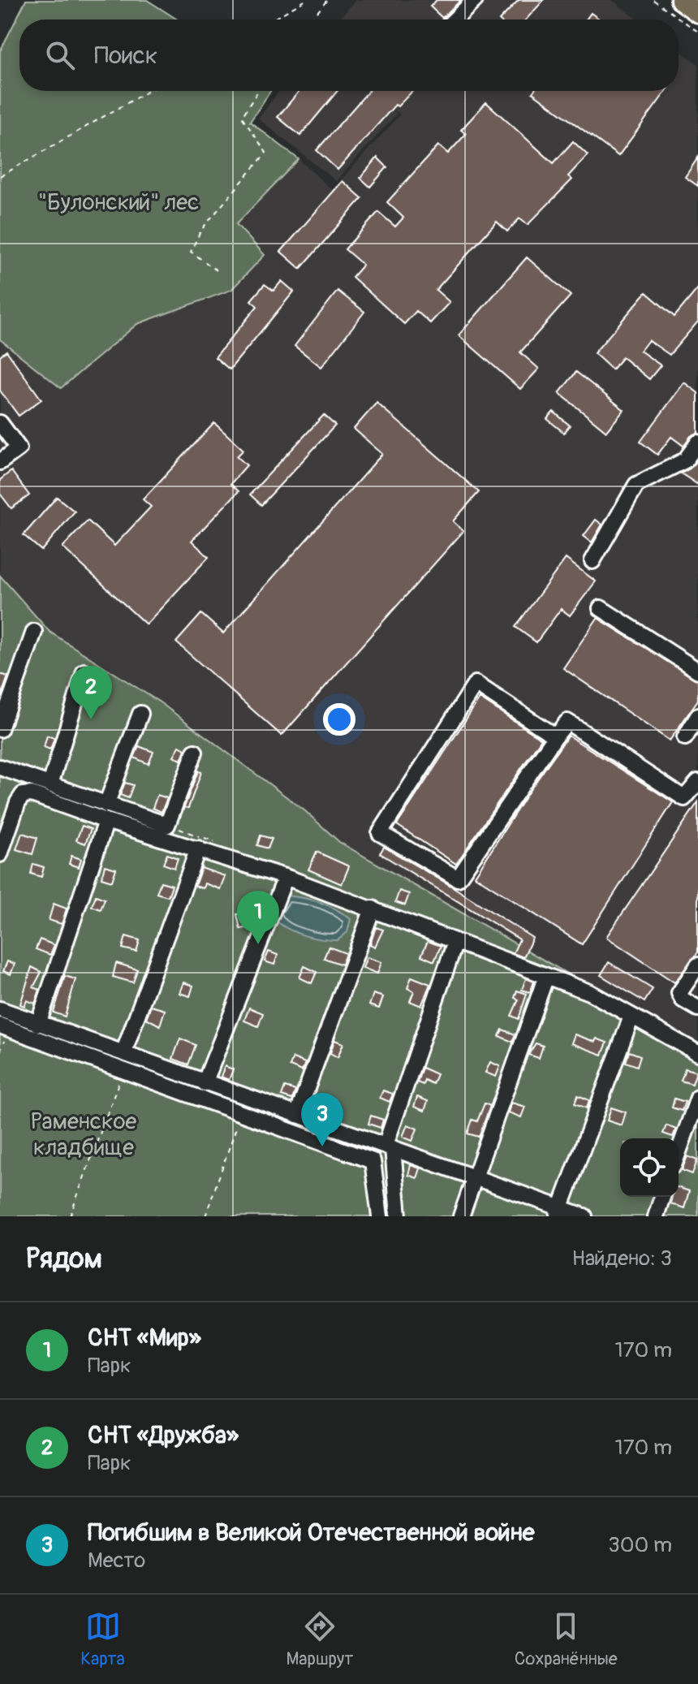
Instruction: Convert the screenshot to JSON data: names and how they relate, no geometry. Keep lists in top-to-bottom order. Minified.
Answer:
{"parks":["\"Булонский\" лес","Раменское кладбище"],"page":{"search":"Поиск","pins":["2","1","3"],"heading":["Рядом","Найдено: 3"],"list":[{"mark":"1","name":"СНТ «Мир»","note":"Парк","value":"170 m"},{"mark":"2","name":"СНТ «Дружба»","note":"Парк","value":"170 m"},{"mark":"3","name":"Погибшим в Великой Отечественной войне","note":"Место","value":"300 m"}],"nav":["Карта","Маршрут","Сохранённые"]}}
